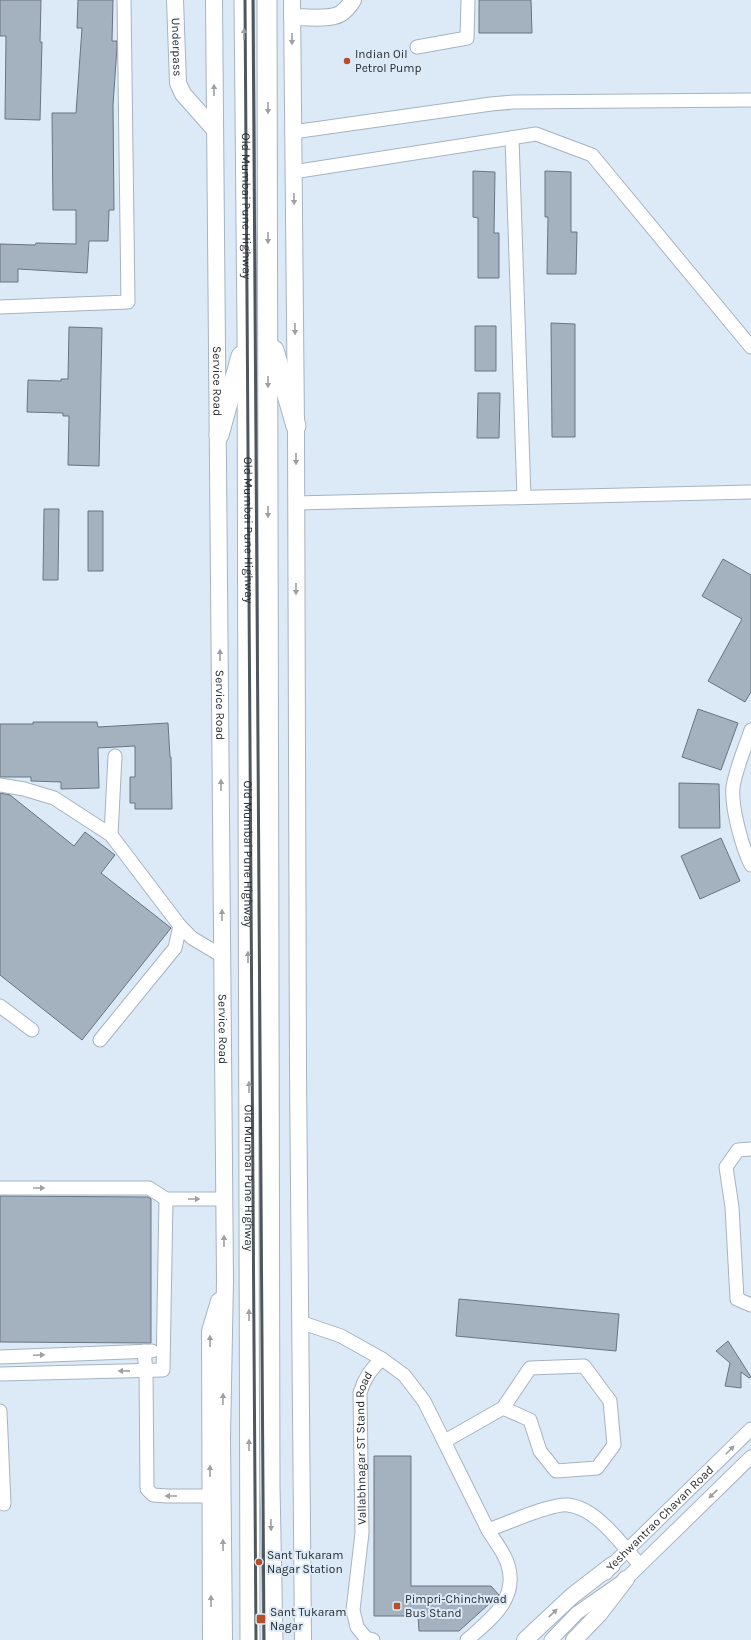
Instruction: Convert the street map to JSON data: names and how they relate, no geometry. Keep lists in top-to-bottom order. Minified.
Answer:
{"streets":{"highway":["Old Mumbai Pune Highway"],"main road":["Underpass","Service Road"],"street":["Vallabhnagar ST Stand Road","Yeshwantrao Chavan Road"]},"crossings":[["Underpass","Service Road"]],"places":{"other":["Indian Oil Petrol Pump","Sant Tukaram Nagar Station"],"transit":["Pimpri-Chinchwad Bus Stand","Sant Tukaram Nagar"]}}
